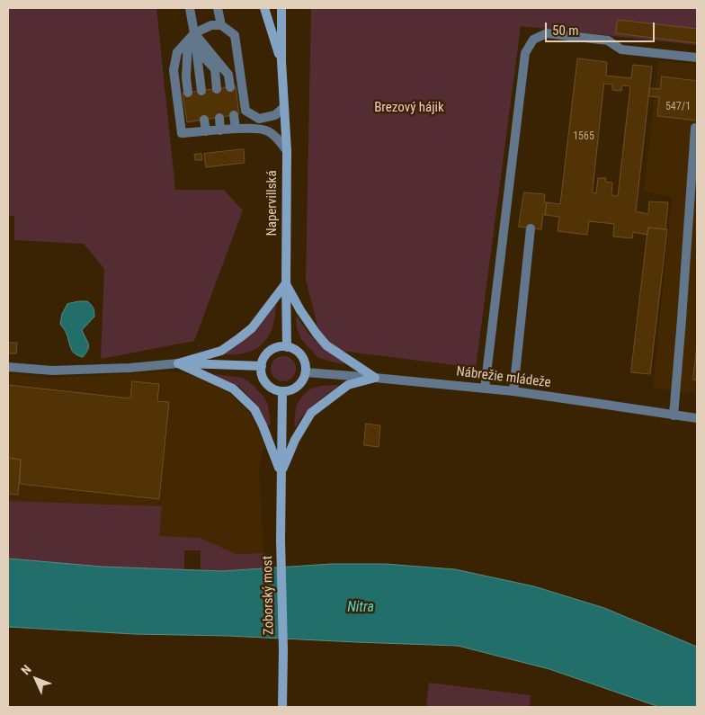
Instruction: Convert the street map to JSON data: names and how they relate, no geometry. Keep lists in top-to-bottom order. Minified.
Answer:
{"streets":{"street":["Napervillská","Nábrežie mládeže","Zoborský most"]},"crossings":[["Napervillská","Nábrežie mládeže"]],"water":["Nitra"],"parks":["Brezový hájik"],"house_numbers":["547/1","1565"],"scale_bar":"50 m","north":"top left"}
